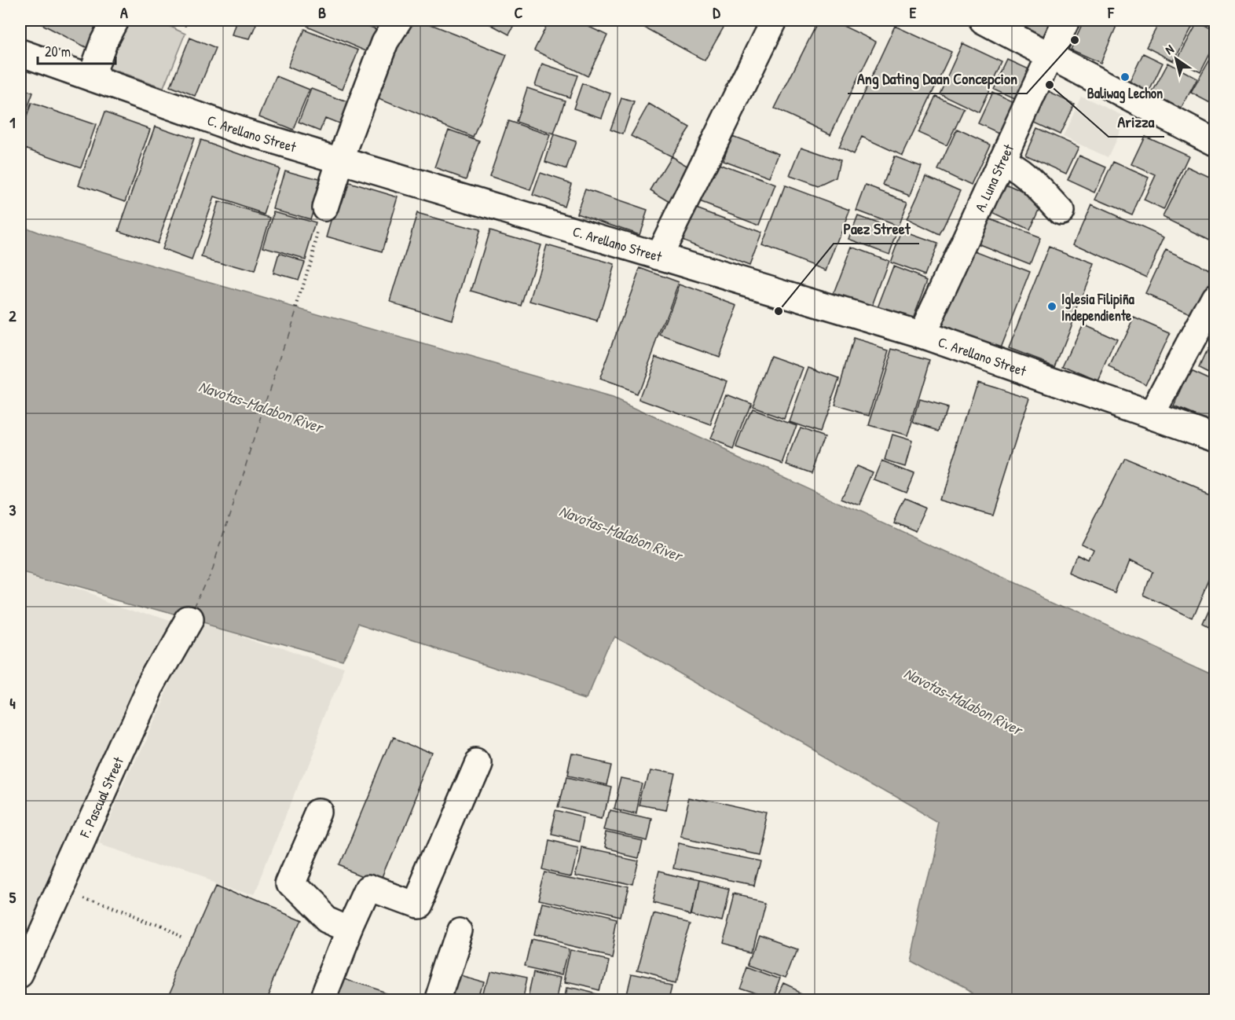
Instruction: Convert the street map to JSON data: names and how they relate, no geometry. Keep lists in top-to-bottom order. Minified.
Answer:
{"streets":{"main road":["C. Arellano Street","A. Luna Street","F. Pascual Street"]},"crossings":[["C. Arellano Street","A. Luna Street"]],"water":["Navotas-Malabon River"],"places":["Ang Dating Daan Concepcion","Baliwag Lechon","Arizza","Iglesia Filipiña Independiente","Paez Street"],"scale_bar":"20 m","north":"top left","grid":{"columns":["A","B","C","D","E","F"],"rows":["1","2","3","4","5"]}}
